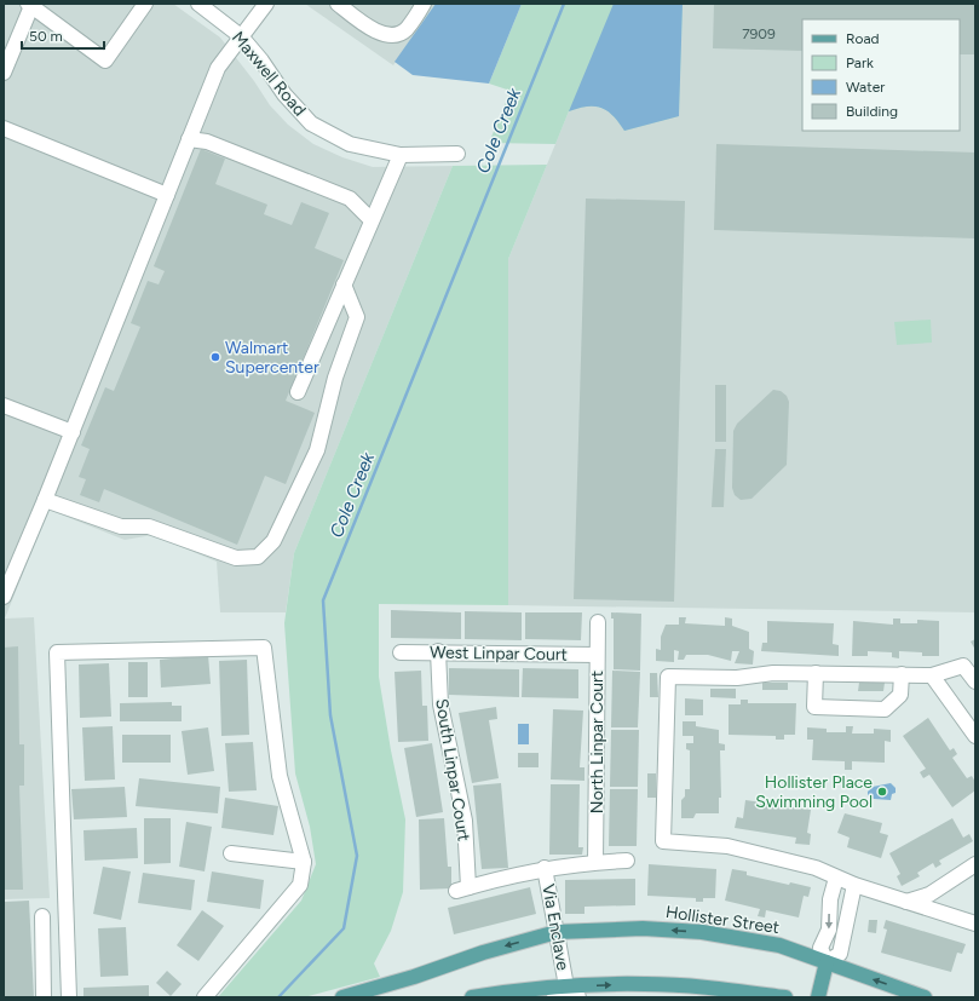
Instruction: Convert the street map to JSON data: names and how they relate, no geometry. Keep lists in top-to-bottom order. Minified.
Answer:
{"streets":{"main road":["Hollister Street"],"street":["Maxwell Road","West Linpar Court","North Linpar Court","South Linpar Court","Via Enclave"]},"crossings":[["West Linpar Court","North Linpar Court"],["West Linpar Court","South Linpar Court"],["South Linpar Court","Via Enclave"],["Hollister Street","Via Enclave"]],"water":["Cole Creek"],"places":["Walmart Supercenter","Hollister Place Swimming Pool"],"house_numbers":["7909"],"legend":["Road","Park","Water","Building"],"scale_bar":"50 m"}
